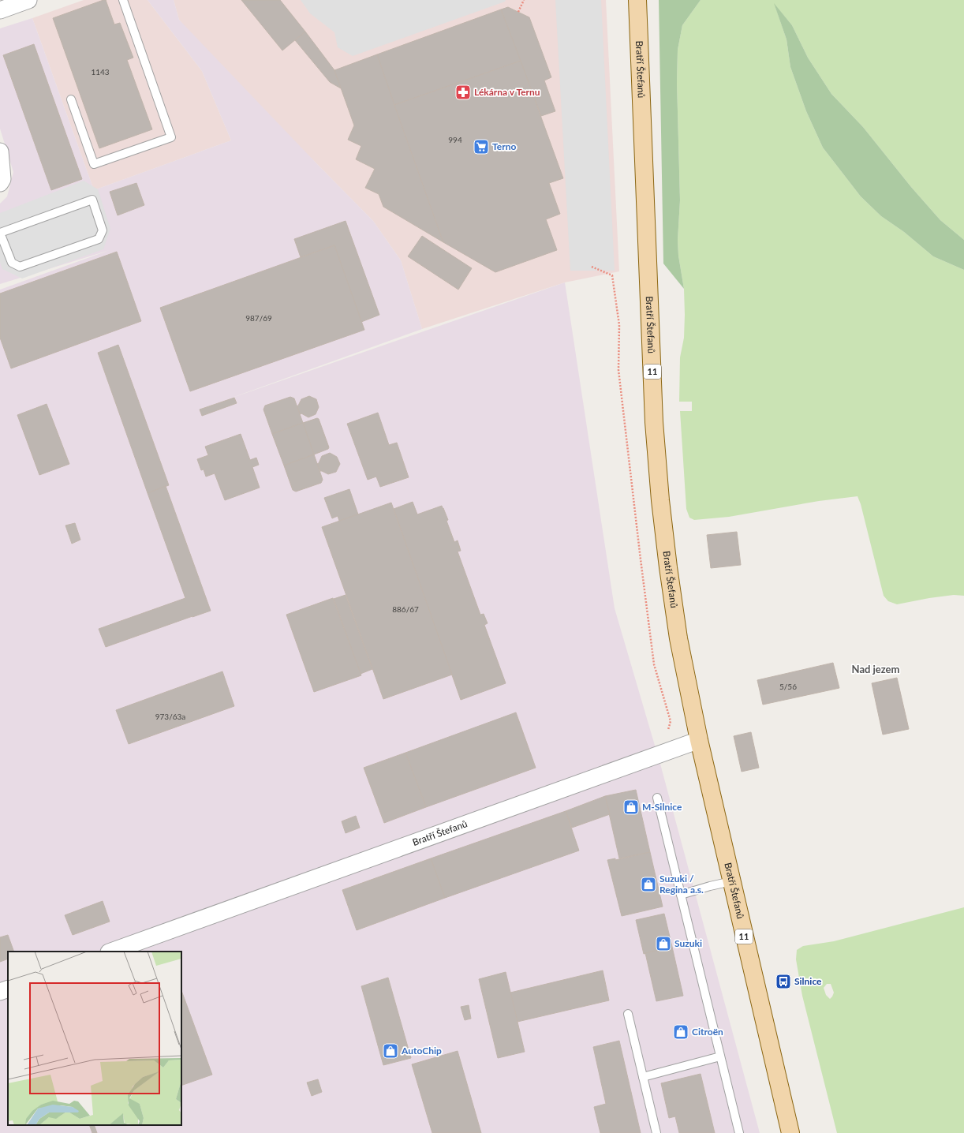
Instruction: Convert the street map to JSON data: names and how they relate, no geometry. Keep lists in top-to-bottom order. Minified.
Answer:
{"streets":{"main road":["Bratří Štefanů","11"]},"districts":["Nad jezem"],"places":{"pharmacy":["Lékárna v Ternu"],"supermarket":["Terno"],"shop":["M-Silnice","Suzuki / Regina a.s.","Suzuki","Citroën","AutoChip"],"bus stop":["Silnice"]},"house_numbers":["1143","994","987/69","886/67","5/56","973/63a"]}
